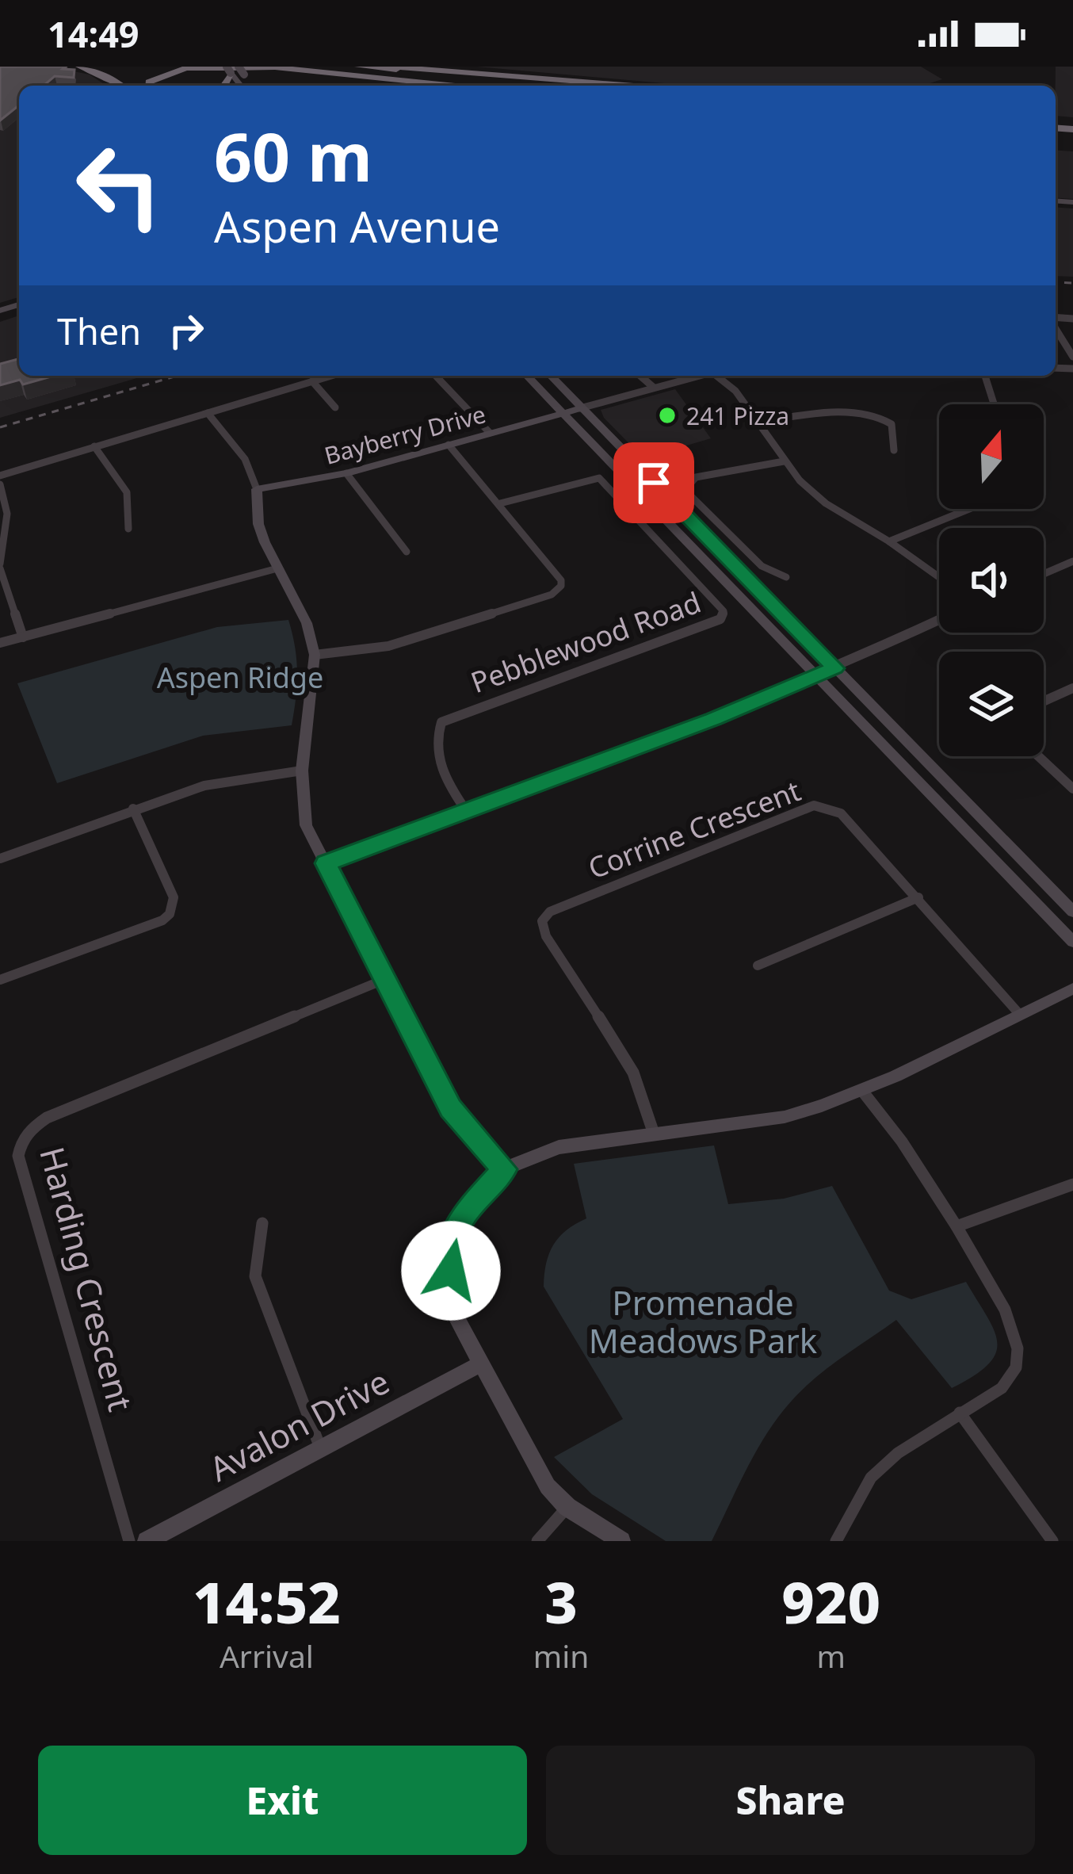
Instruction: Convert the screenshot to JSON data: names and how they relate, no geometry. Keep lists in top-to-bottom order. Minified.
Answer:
{"streets":{"street":["Bayberry Drive","Pebblewood Road","Corrine Crescent","Harding Crescent","Avalon Drive"]},"parks":["Aspen Ridge","Promenade Meadows Park"],"places":["241 Pizza"],"north":"top","page":{"status":"14:49","turn":["60 m","Aspen Avenue"],"then":"Then","eta":["14:52","Arrival","3","min","920","m"],"buttons":["Exit","Share"]}}
